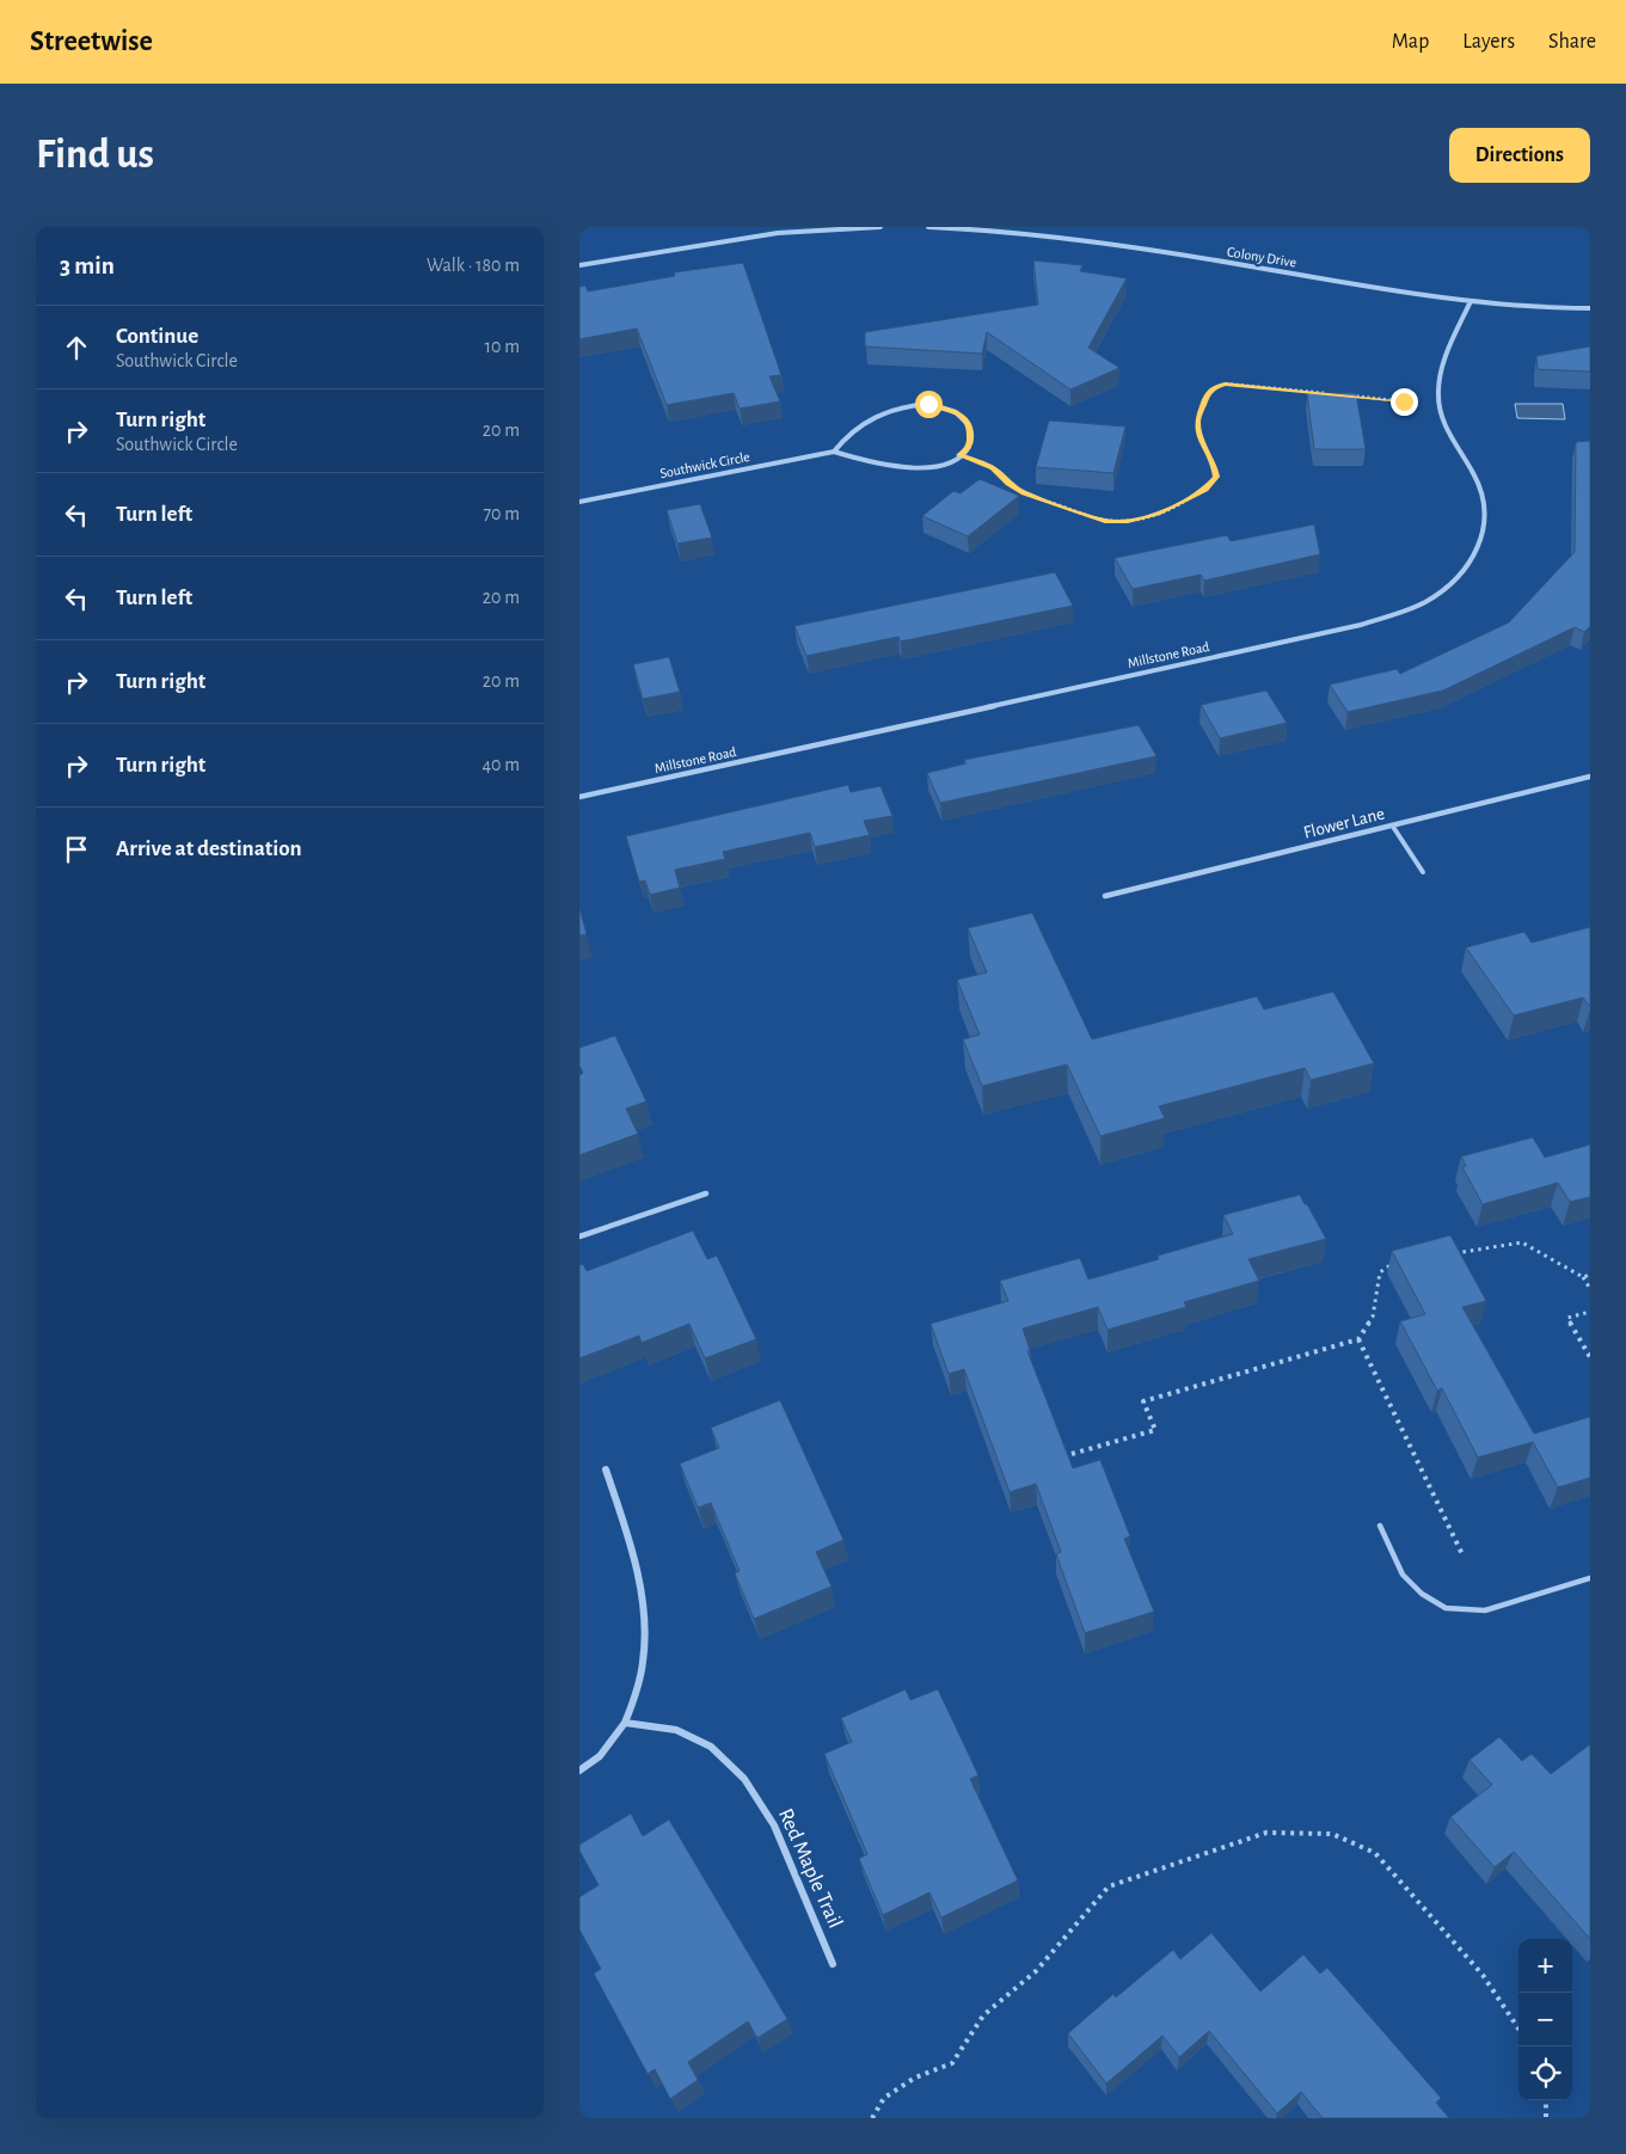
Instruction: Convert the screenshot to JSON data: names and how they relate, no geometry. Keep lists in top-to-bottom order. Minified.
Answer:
{"streets":{"street":["Colony Drive","Southwick Circle","Millstone Road","Flower Lane","Red Maple Trail"]},"crossings":[["Colony Drive","Millstone Road"]],"page":{"header":"Streetwise","nav":["Map","Layers","Share"],"buttons":"Directions","title":"Find us","heading":["3 min","Walk · 180 m"],"list":[["Continue","Southwick Circle","10 m"],["Turn right","Southwick Circle","20 m"],["Turn left","70 m"],["Turn left","20 m"],["Turn right","20 m"],["Turn right","40 m"],"Arrive at destination"],"map_buttons":["+","−"]}}
